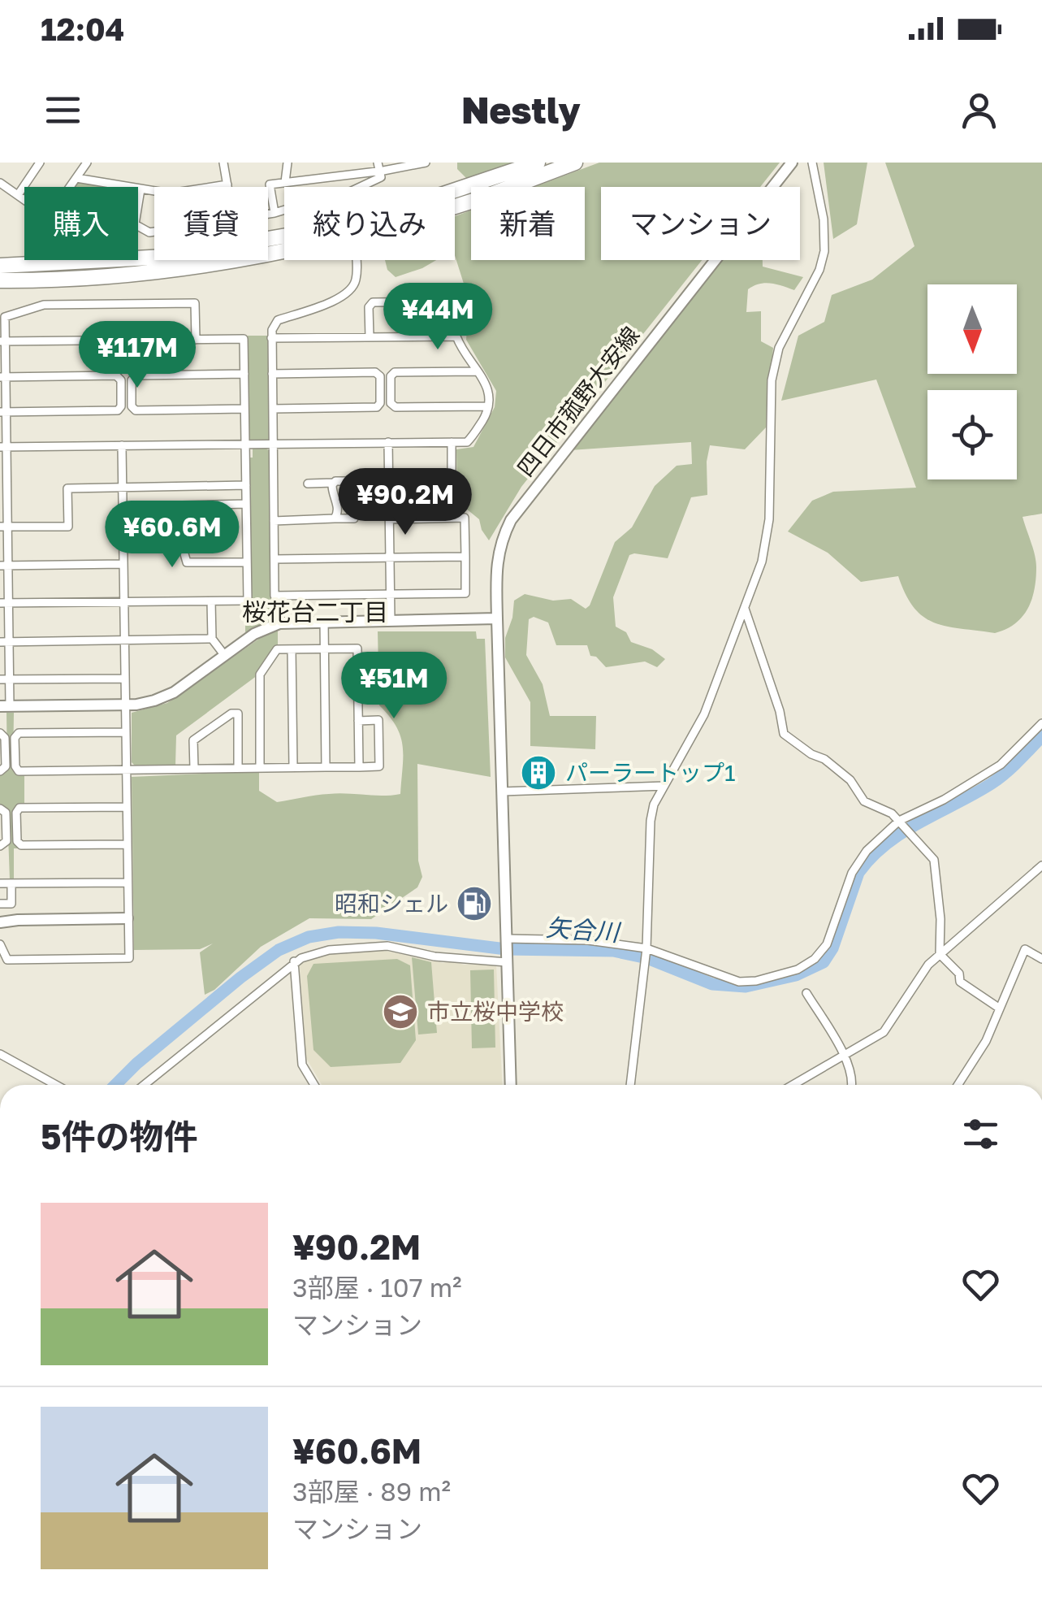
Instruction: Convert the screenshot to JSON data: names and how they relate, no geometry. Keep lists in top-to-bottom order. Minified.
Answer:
{"streets":{"main road":["四日市菰野大安線"]},"districts":["桜花台二丁目"],"water":["矢合川"],"places":{"building":["パーラートップ1"],"fuel station":["昭和シェル"],"school or university":["市立桜中学校"]},"north":"bottom","page":{"status":"12:04","header":"Nestly","chip":["購入","賃貸","絞り込み","新着","マンション"],"price":["¥44M","¥117M","¥90.2M","¥60.6M","¥51M"],"heading":"5件の物件","list":[{"name":"¥90.2M","note":"3部屋 · 107 m² · マンション"},{"name":"¥60.6M","note":"3部屋 · 89 m² · マンション"}]}}
